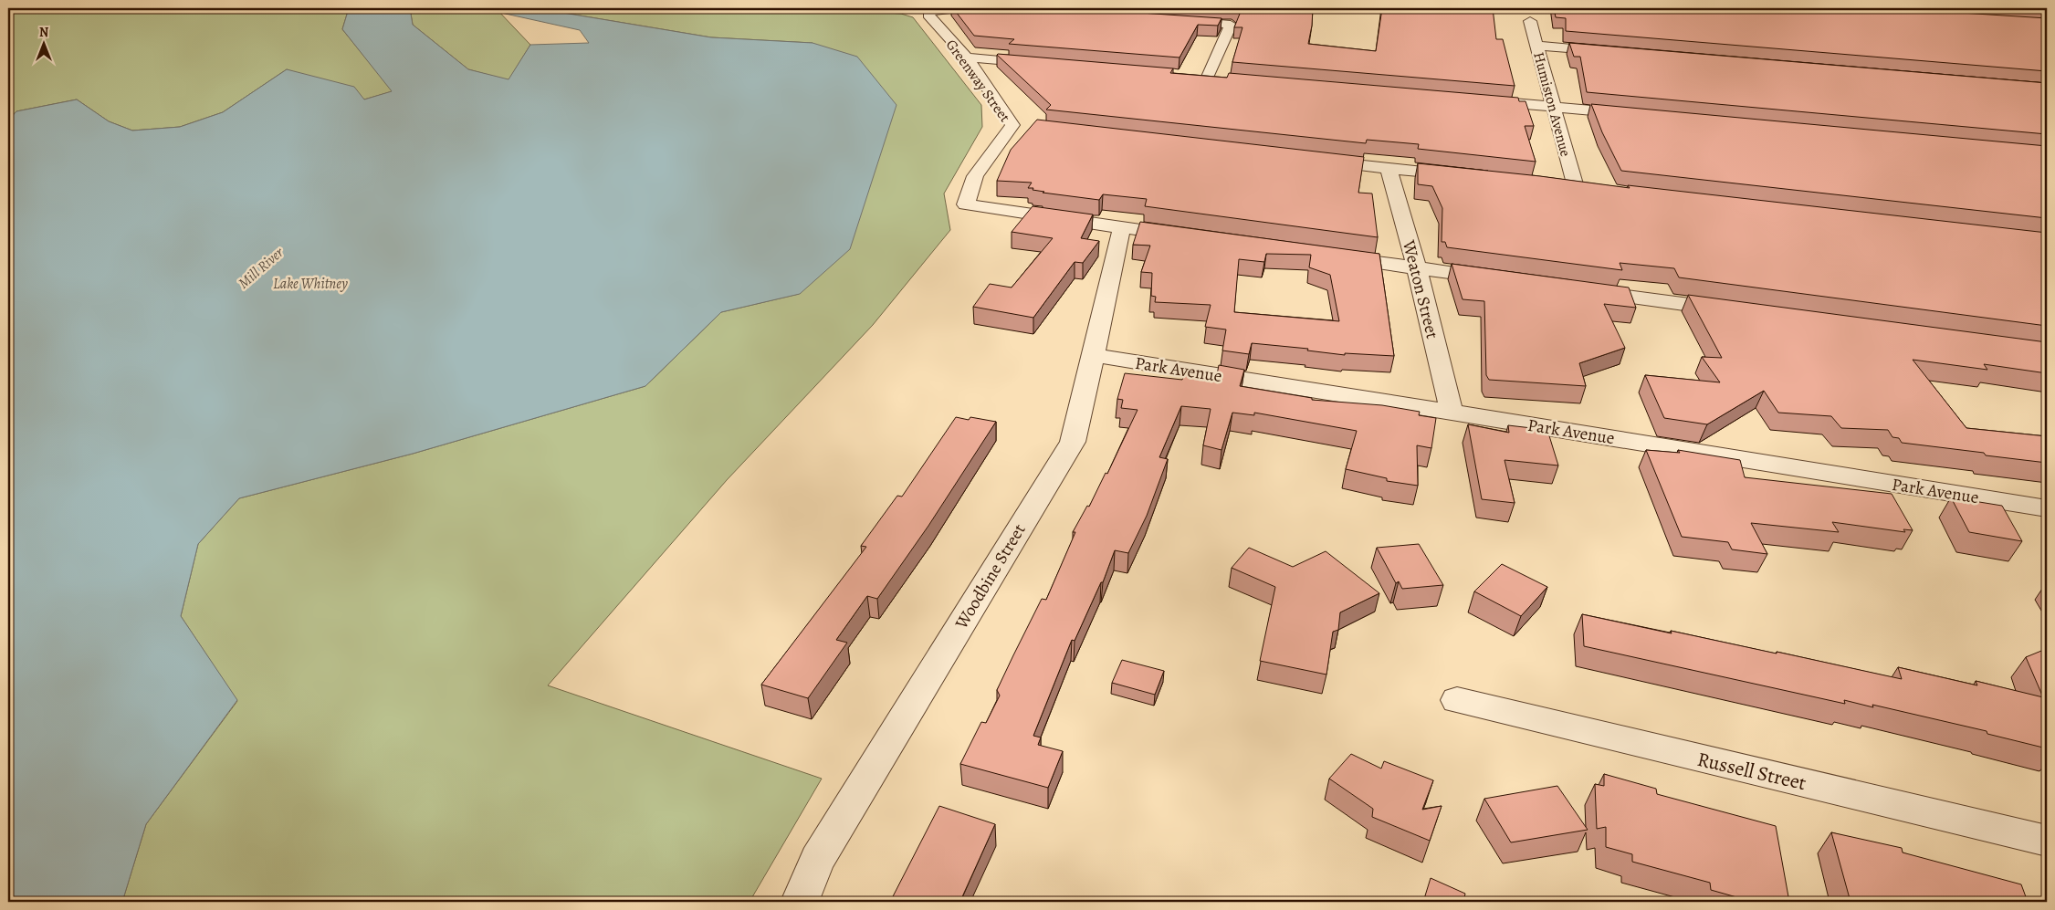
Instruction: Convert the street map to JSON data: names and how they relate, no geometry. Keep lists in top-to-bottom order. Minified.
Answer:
{"streets":{"street":["Greenway Street","Humiston Avenue","Weaton Street","Park Avenue","Woodbine Street","Russell Street"]},"crossings":[["Greenway Street","Woodbine Street"],["Weaton Street","Park Avenue"],["Park Avenue","Woodbine Street"]],"water":["Mill River","Lake Whitney"],"north":"top"}
